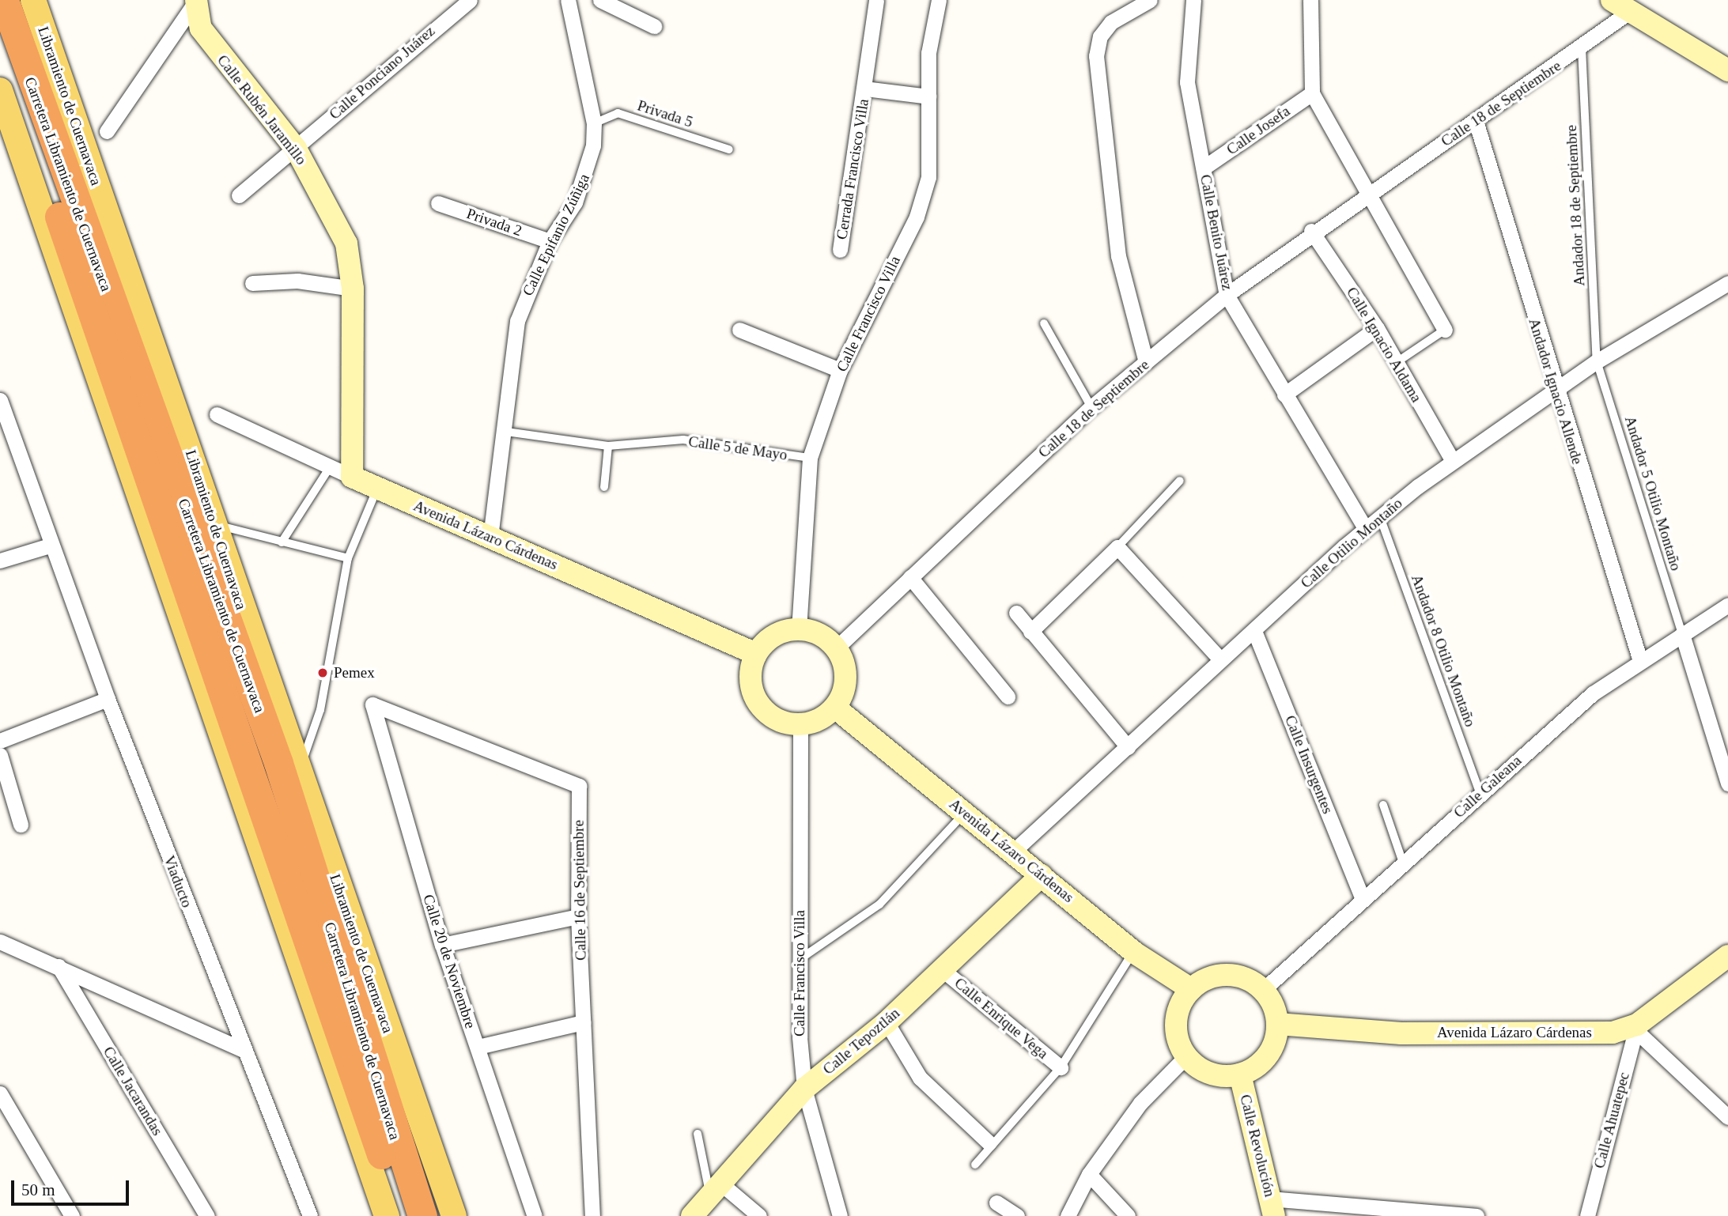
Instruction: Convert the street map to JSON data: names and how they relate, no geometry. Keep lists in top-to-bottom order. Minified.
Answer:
{"streets":{"highway":["Carretera Libramiento de Cuernavaca"],"main road":["Libramiento de Cuernavaca"],"street":["Calle Ponciano Juárez","Calle 18 de Septiembre","Calle Rubén Jaramillo","Calle Josefa","Cerrada Francisco Villa","Privada 2","Calle Benito Juárez","Calle Epifanio Zúñiga","Calle Francisco Villa","Calle Ignacio Aldama","Andador Ignacio Allende","Avenida Lázaro Cárdenas","Calle Otilio Montaño","Calle Insurgentes","Calle Galeana","Viaducto","Calle 16 de Septiembre","Calle 20 de Noviembre","Calle Enrique Vega","Calle Tepoztlán","Calle Jacarandas","Calle Ahuatepec","Calle Revolución"],"lane":["Privada 5","Andador 18 de Septiembre","Calle 5 de Mayo","Andador 5 Otilio Montaño","Andador 8 Otilio Montaño"]},"crossings":[["Calle Ponciano Juárez","Calle Rubén Jaramillo"],["Calle 18 de Septiembre","Andador 18 de Septiembre"],["Calle 18 de Septiembre","Calle Benito Juárez"],["Calle 18 de Septiembre","Calle Francisco Villa"],["Calle 18 de Septiembre","Calle Ignacio Aldama"],["Calle 18 de Septiembre","Andador Ignacio Allende"],["Calle 18 de Septiembre","Avenida Lázaro Cárdenas"],["Calle Rubén Jaramillo","Avenida Lázaro Cárdenas"],["Privada 5","Calle Epifanio Zúñiga"],["Calle Josefa","Calle Benito Juárez"],["Cerrada Francisco Villa","Calle Francisco Villa"],["Andador 18 de Septiembre","Andador 5 Otilio Montaño"],["Andador 18 de Septiembre","Calle Otilio Montaño"],["Privada 2","Calle Epifanio Zúñiga"],["Calle Benito Juárez","Calle Otilio Montaño"],["Calle Epifanio Zúñiga","Calle 5 de Mayo"],["Calle Epifanio Zúñiga","Avenida Lázaro Cárdenas"],["Calle Francisco Villa","Calle 5 de Mayo"],["Calle Francisco Villa","Avenida Lázaro Cárdenas"],["Calle Francisco Villa","Calle Tepoztlán"],["Calle Ignacio Aldama","Calle Otilio Montaño"],["Andador Ignacio Allende","Calle Otilio Montaño"],["Andador Ignacio Allende","Calle Galeana"],["Andador 5 Otilio Montaño","Calle Otilio Montaño"],["Andador 5 Otilio Montaño","Calle Galeana"],["Avenida Lázaro Cárdenas","Calle Otilio Montaño"],["Avenida Lázaro Cárdenas","Calle Galeana"],["Avenida Lázaro Cárdenas","Calle Tepoztlán"],["Avenida Lázaro Cárdenas","Calle Ahuatepec"],["Avenida Lázaro Cárdenas","Calle Revolución"],["Calle Otilio Montaño","Andador 8 Otilio Montaño"],["Calle Otilio Montaño","Calle Insurgentes"],["Andador 8 Otilio Montaño","Calle Galeana"],["Calle Insurgentes","Calle Galeana"],["Calle Galeana","Calle Revolución"],["Calle 16 de Septiembre","Calle 20 de Noviembre"],["Calle Enrique Vega","Calle Tepoztlán"]],"places":["Pemex"],"scale_bar":"50 m"}
